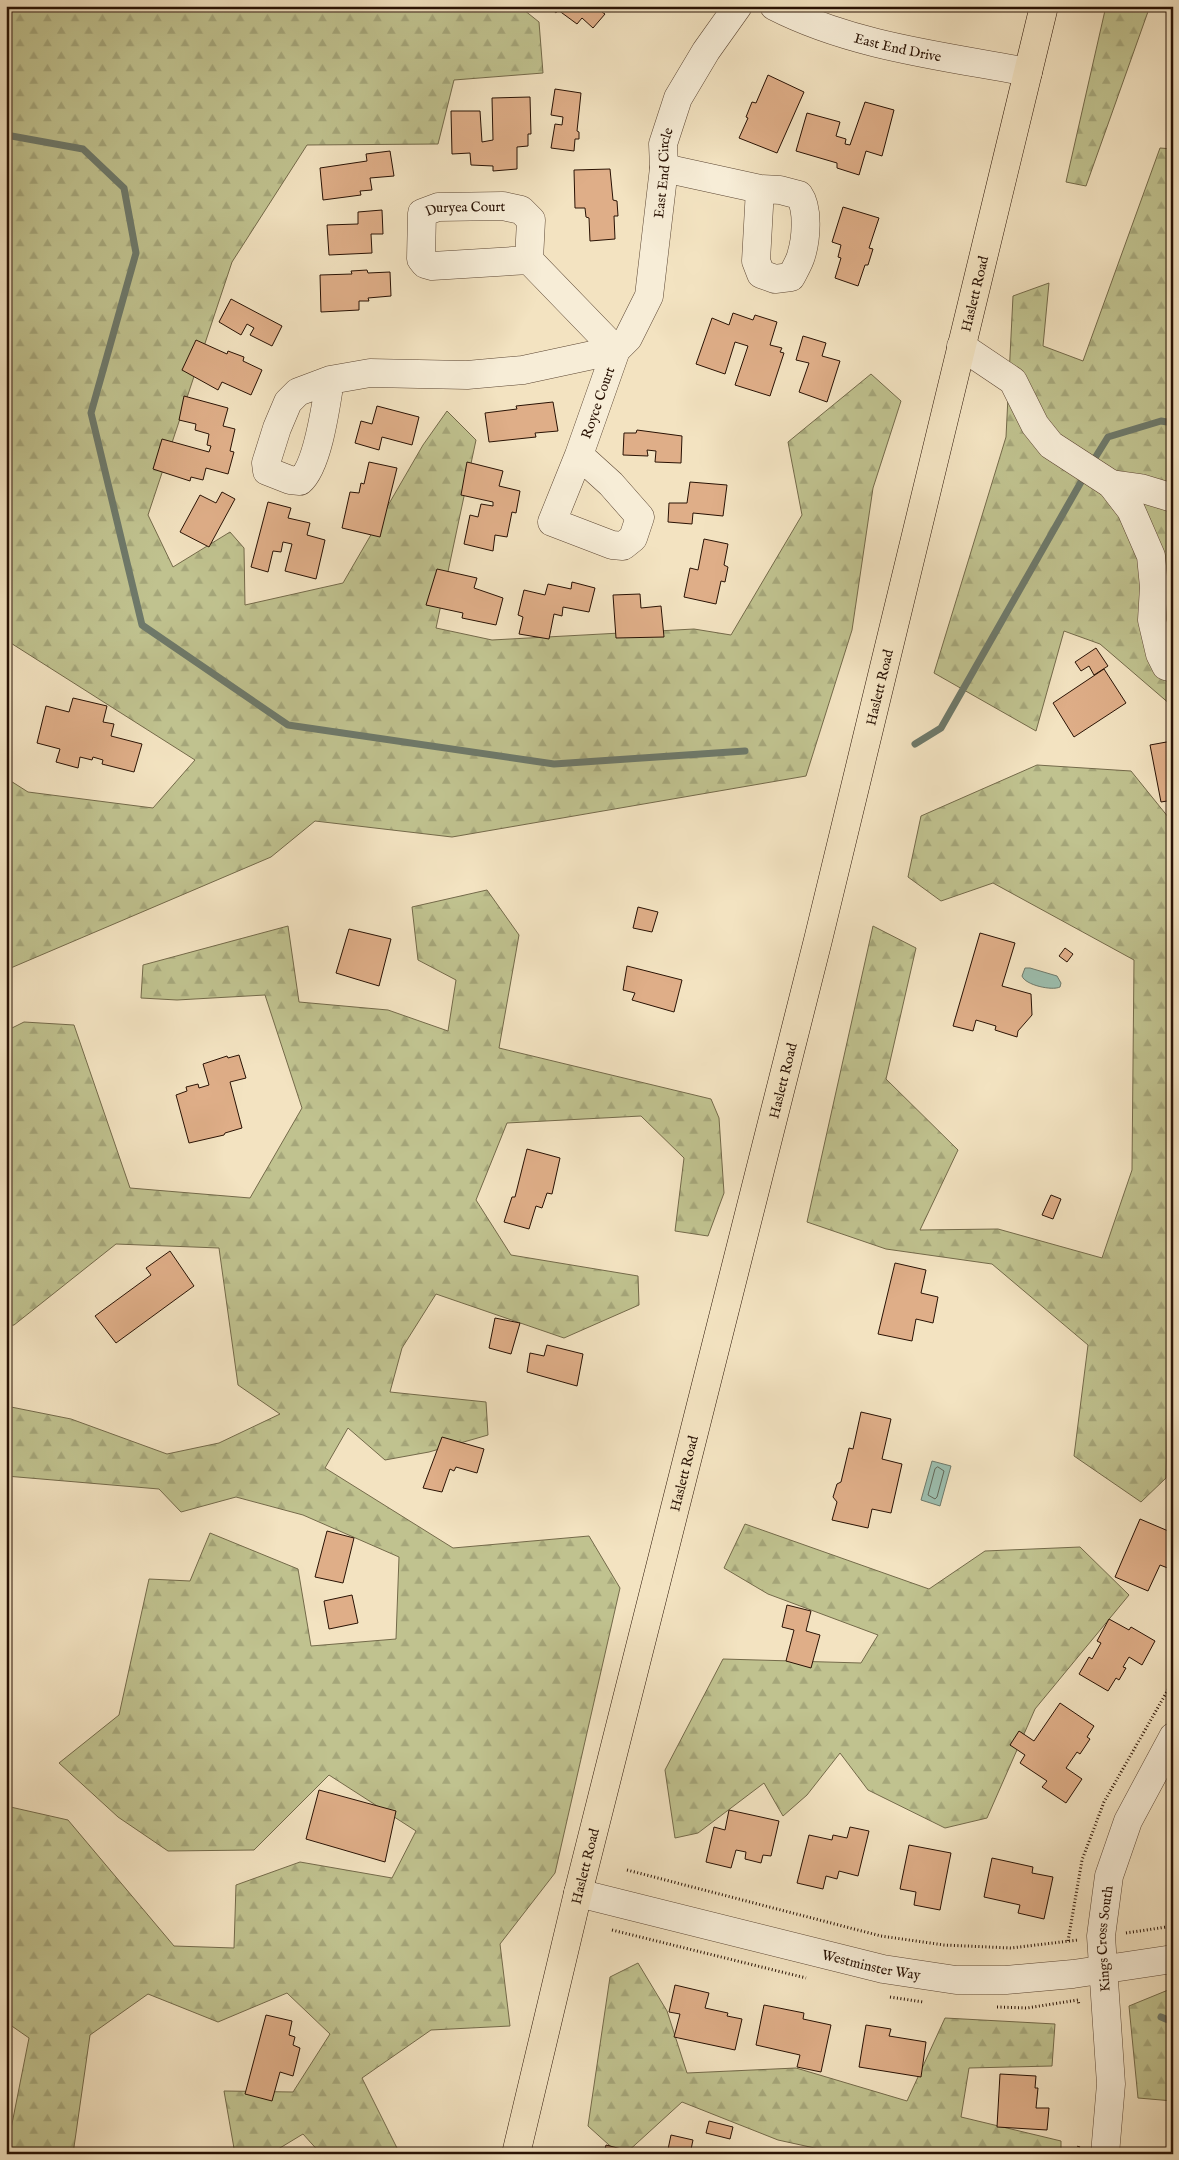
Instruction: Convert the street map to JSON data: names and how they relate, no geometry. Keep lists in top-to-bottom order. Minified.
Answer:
{"streets":{"main road":["Haslett Road"],"street":["East End Drive","East End Circle","Royce Court","Kings Cross South","Westminster Way"]},"crossings":[["East End Drive","Haslett Road"],["East End Circle","Royce Court"],["Haslett Road","Westminster Way"],["Kings Cross South","Westminster Way"]]}
